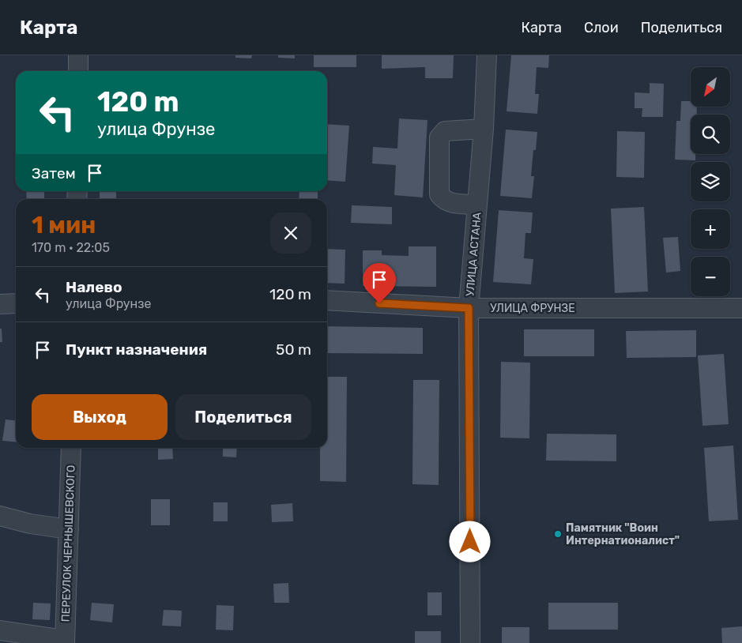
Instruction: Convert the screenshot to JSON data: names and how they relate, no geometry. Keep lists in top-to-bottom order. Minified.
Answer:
{"streets":{"street":["УЛИЦА АСТАНА","УЛИЦА ФРУНЗЕ","ПЕРЕУЛОК ЧЕРНЫШЕВСКОГО"]},"crossings":[["УЛИЦА АСТАНА","УЛИЦА ФРУНЗЕ"]],"places":["Памятник \"Воин Интернатионалист\""],"north":"bottom left","page":{"header":"Карта","nav":["Карта","Слои","Поделиться"],"map_buttons":["+","−"],"turn":["120 m","улица Фрунзе"],"then":"Затем","heading":["1 мин","170 m · 22:05"],"list":[{"name":"Налево","note":"улица Фрунзе","value":"120 m"},{"name":"Пункт назначения","value":"50 m"}],"buttons":["Выход","Поделиться"]}}
